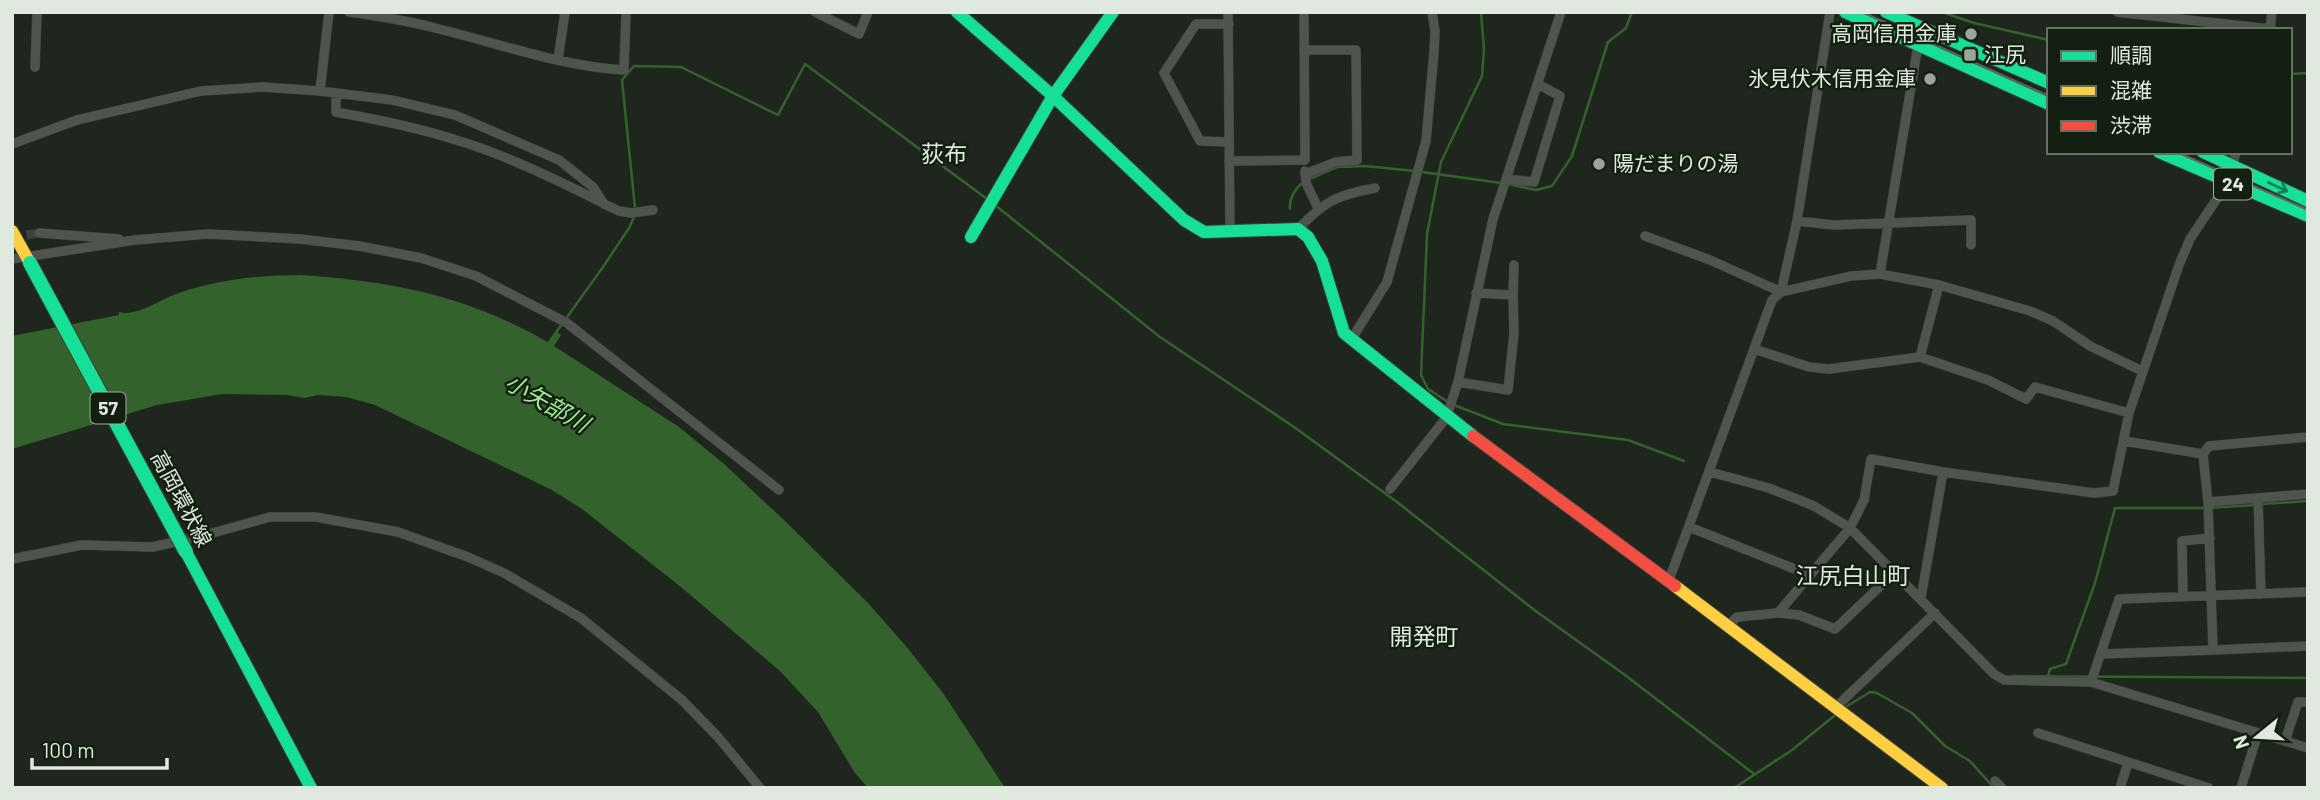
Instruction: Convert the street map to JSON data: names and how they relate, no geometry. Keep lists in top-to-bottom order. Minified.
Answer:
{"streets":{"street":["24","57","高岡環状線"]},"districts":["荻布","江尻白山町","開発町"],"water":["小矢部川"],"places":{"other":["高岡信用金庫","氷見伏木信用金庫","陽だまりの湯"],"transit":["江尻"]},"legend":["順調","混雑","渋滞"],"scale_bar":"100 m","north":"left"}
